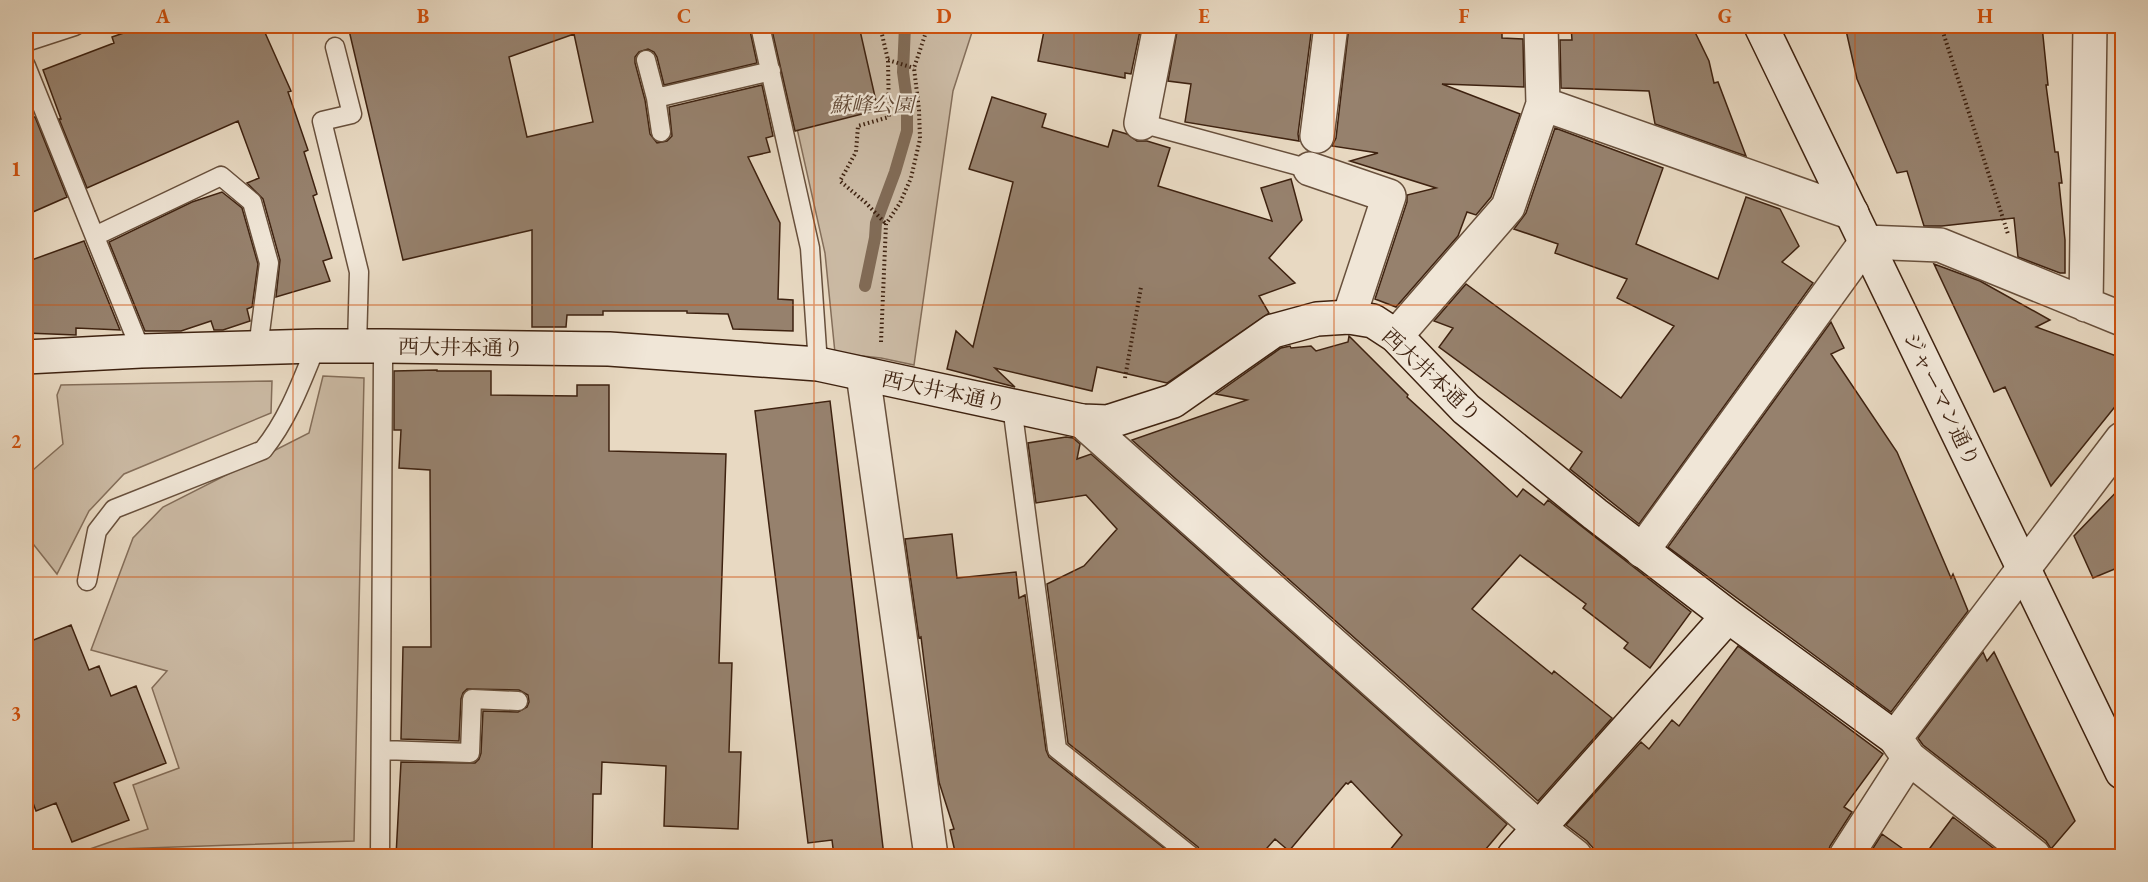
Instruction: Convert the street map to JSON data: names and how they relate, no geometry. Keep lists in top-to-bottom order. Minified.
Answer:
{"streets":{"street":["西大井本通り","ジャーマン通り"]},"parks":["蘇峰公園"],"grid":{"columns":["A","B","C","D","E","F","G","H"],"rows":["1","2","3"]}}
